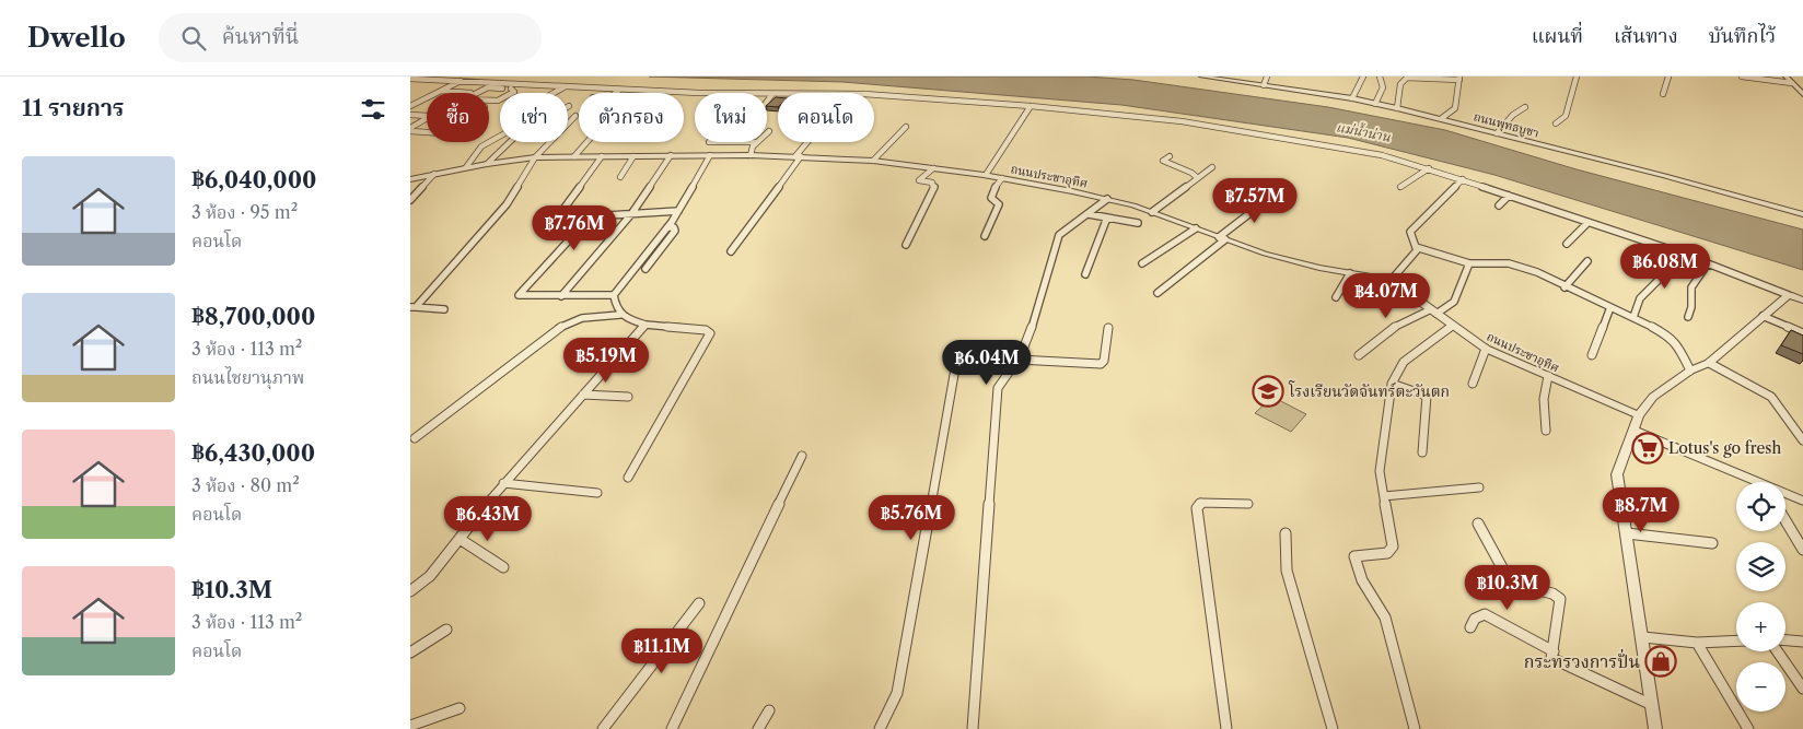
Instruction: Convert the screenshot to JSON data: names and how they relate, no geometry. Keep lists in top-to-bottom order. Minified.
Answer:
{"streets":{"street":["ถนนพุทธบูชา","ถนนประชาอุทิศ"]},"water":["แม่น้ำน่าน"],"places":{"school or university":["โรงเรียนวัดจันทร์ตะวันตก"],"supermarket":["Lotus's go fresh"],"shop":["กระทรวงการปั่น"]},"page":{"header":"Dwello","search":"ค้นหาที่นี่","nav":["แผนที่","เส้นทาง","บันทึกไว้"],"heading":"11 รายการ","chip":["ซื้อ","เช่า","ตัวกรอง","ใหม่","คอนโด"],"list":[{"name":"฿6,040,000","note":"3 ห้อง · 95 m² · คอนโด"},{"name":"฿8,700,000","note":"3 ห้อง · 113 m² · ถนนไชยานุภาพ"},{"name":"฿6,430,000","note":"3 ห้อง · 80 m² · คอนโด"},{"name":"฿10.3M","note":"3 ห้อง · 113 m² · คอนโด"}],"price":["฿7.57M","฿7.76M","฿6.08M","฿4.07M","฿5.19M","฿6.04M","฿8.7M","฿5.76M","฿6.43M","฿10.3M","฿11.1M"],"map_buttons":["+","−"]}}
